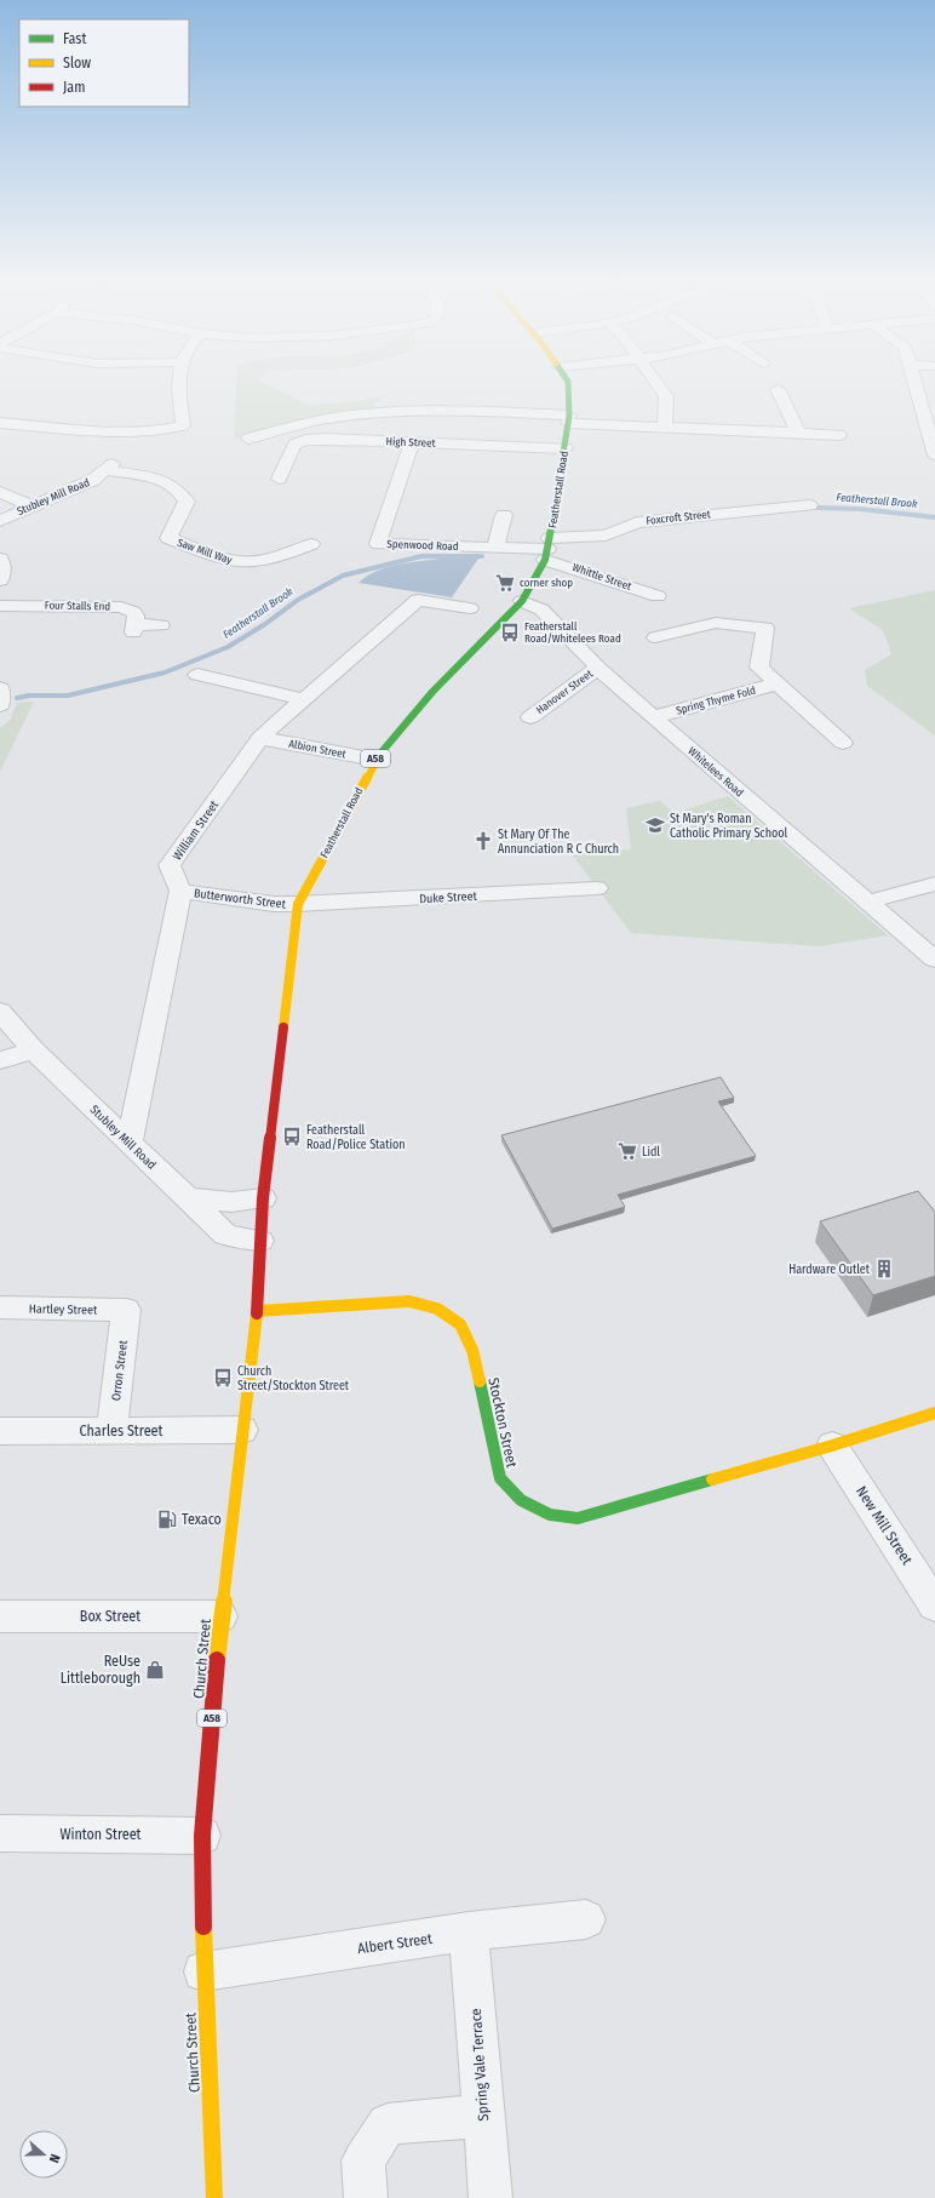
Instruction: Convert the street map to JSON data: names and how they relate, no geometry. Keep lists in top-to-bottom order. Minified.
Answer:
{"streets":{"main road":["Featherstall Road","A58","Stockton Street","Church Street"],"street":["High Street","Stubley Mill Road","Foxcroft Street","Spenwood Road","Saw Mill Way","Whittle Street","Four Stalls End","Hanover Street","Spring Thyme Fold","Albion Street","Whitelees Road","William Street","Duke Street","Butterworth Street","Hartley Street","Orron Street","Charles Street","New Mill Street","Box Street","Winton Street","Albert Street","Spring Vale Terrace"]},"crossings":[["High Street","Featherstall Road"],["High Street","Spenwood Road"],["Featherstall Road","Stubley Mill Road"],["Featherstall Road","Foxcroft Street"],["Featherstall Road","Spenwood Road"],["Featherstall Road","Whittle Street"],["Featherstall Road","Albion Street"],["Featherstall Road","Whitelees Road"],["Featherstall Road","Duke Street"],["Featherstall Road","Butterworth Street"],["Featherstall Road","Church Street"],["Stubley Mill Road","Saw Mill Way"],["Stubley Mill Road","Church Street"],["Foxcroft Street","Spenwood Road"],["Foxcroft Street","Whittle Street"],["Spenwood Road","Whittle Street"],["Hanover Street","Whitelees Road"],["Spring Thyme Fold","Whitelees Road"],["Albion Street","William Street"],["William Street","Butterworth Street"],["Duke Street","Butterworth Street"],["Hartley Street","Orron Street"],["Orron Street","Charles Street"],["Stockton Street","New Mill Street"],["Stockton Street","Church Street"],["Charles Street","Church Street"],["Box Street","Church Street"],["Church Street","Winton Street"],["Church Street","Albert Street"],["Albert Street","Spring Vale Terrace"]],"water":["Featherstall Brook"],"places":{"supermarket":["corner shop","Lidl"],"bus stop":["Featherstall Road/Whitelees Road","Featherstall Road/Police Station","Church Street/Stockton Street"],"school or university":["St Mary's Roman Catholic Primary School"],"church":["St Mary Of The Annunciation R C Church"],"building":["Hardware Outlet"],"fuel station":["Texaco"],"shop":["ReUse Littleborough"]},"legend":["Fast","Slow","Jam"],"north":"right"}
